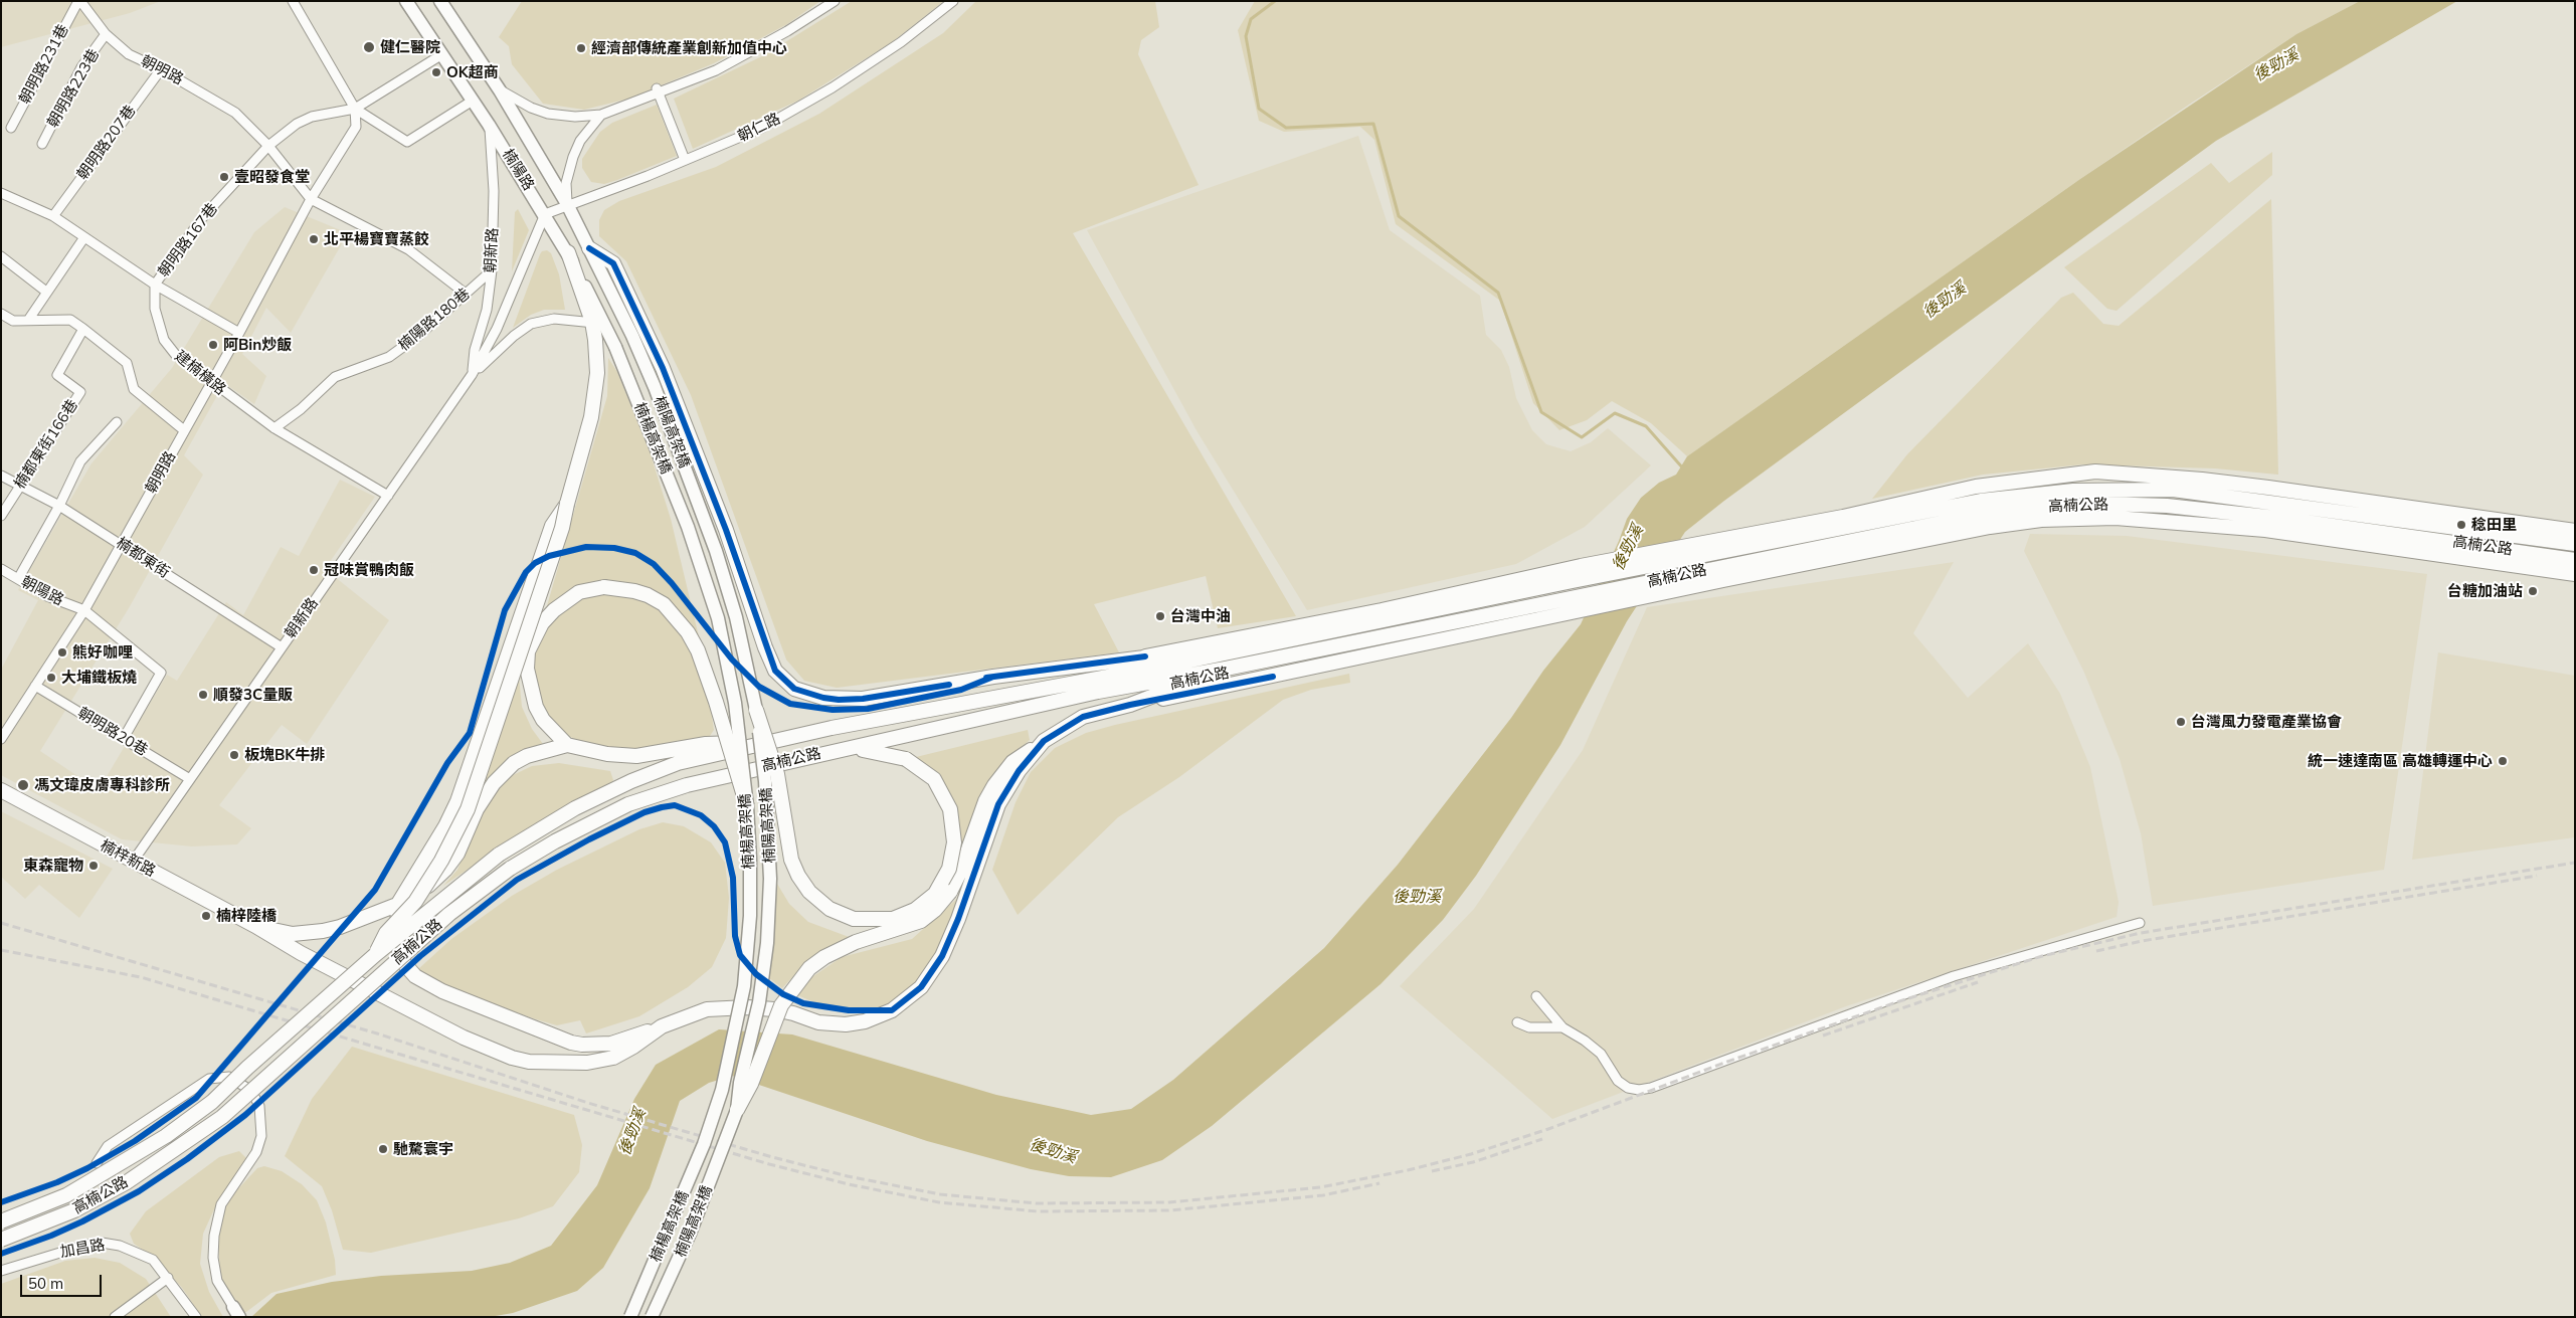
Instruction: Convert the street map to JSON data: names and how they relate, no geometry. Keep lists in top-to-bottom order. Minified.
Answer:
{"streets":{"main road":["高楠公路","楠梓新路"],"street":["朝明路231巷","朝明路","朝明路223巷","朝仁路","朝明路207巷","楠陽路","朝明路167巷","朝新路","楠陽路180巷","建楠橫路","楠陽高架橋","楠楊高架橋","楠都東街166巷","楠都東街","朝陽路","朝明路20巷","加昌路"]},"crossings":[["朝明路231巷","朝明路"],["朝明路","朝明路223巷"],["朝明路","朝明路207巷"],["朝明路","朝明路167巷"],["朝明路","楠陽路180巷"],["朝明路","建楠橫路"],["朝明路","楠都東街"],["朝明路","朝陽路"],["朝明路","朝明路20巷"],["朝仁路","楠陽路"],["朝仁路","朝新路"],["楠陽路","朝新路"],["楠陽路","楠陽高架橋"],["朝明路167巷","建楠橫路"],["朝新路","楠陽路180巷"],["朝新路","建楠橫路"],["朝新路","楠楊高架橋"],["朝新路","楠都東街"],["朝新路","朝明路20巷"],["朝新路","楠梓新路"],["楠陽路180巷","建楠橫路"],["楠都東街166巷","楠都東街"],["朝陽路","朝明路20巷"]],"water":["後勁溪"],"places":["健仁醫院","經濟部傳統產業創新加值中心","OK超商","壹昭發食堂","北平楊寶寶蒸餃","阿Bin炒飯","稔田里","冠味賞鴨肉飯","台糖加油站","台灣中油","熊好咖哩","大埔鐵板燒","順發3C量販","台灣風力發電產業協會","板塊BK牛排","統一速達南區 高雄轉運中心","馮文瑋皮膚專科診所","東森寵物","楠梓陸橋","馳騖寰宇"],"scale_bar":"50 m"}
